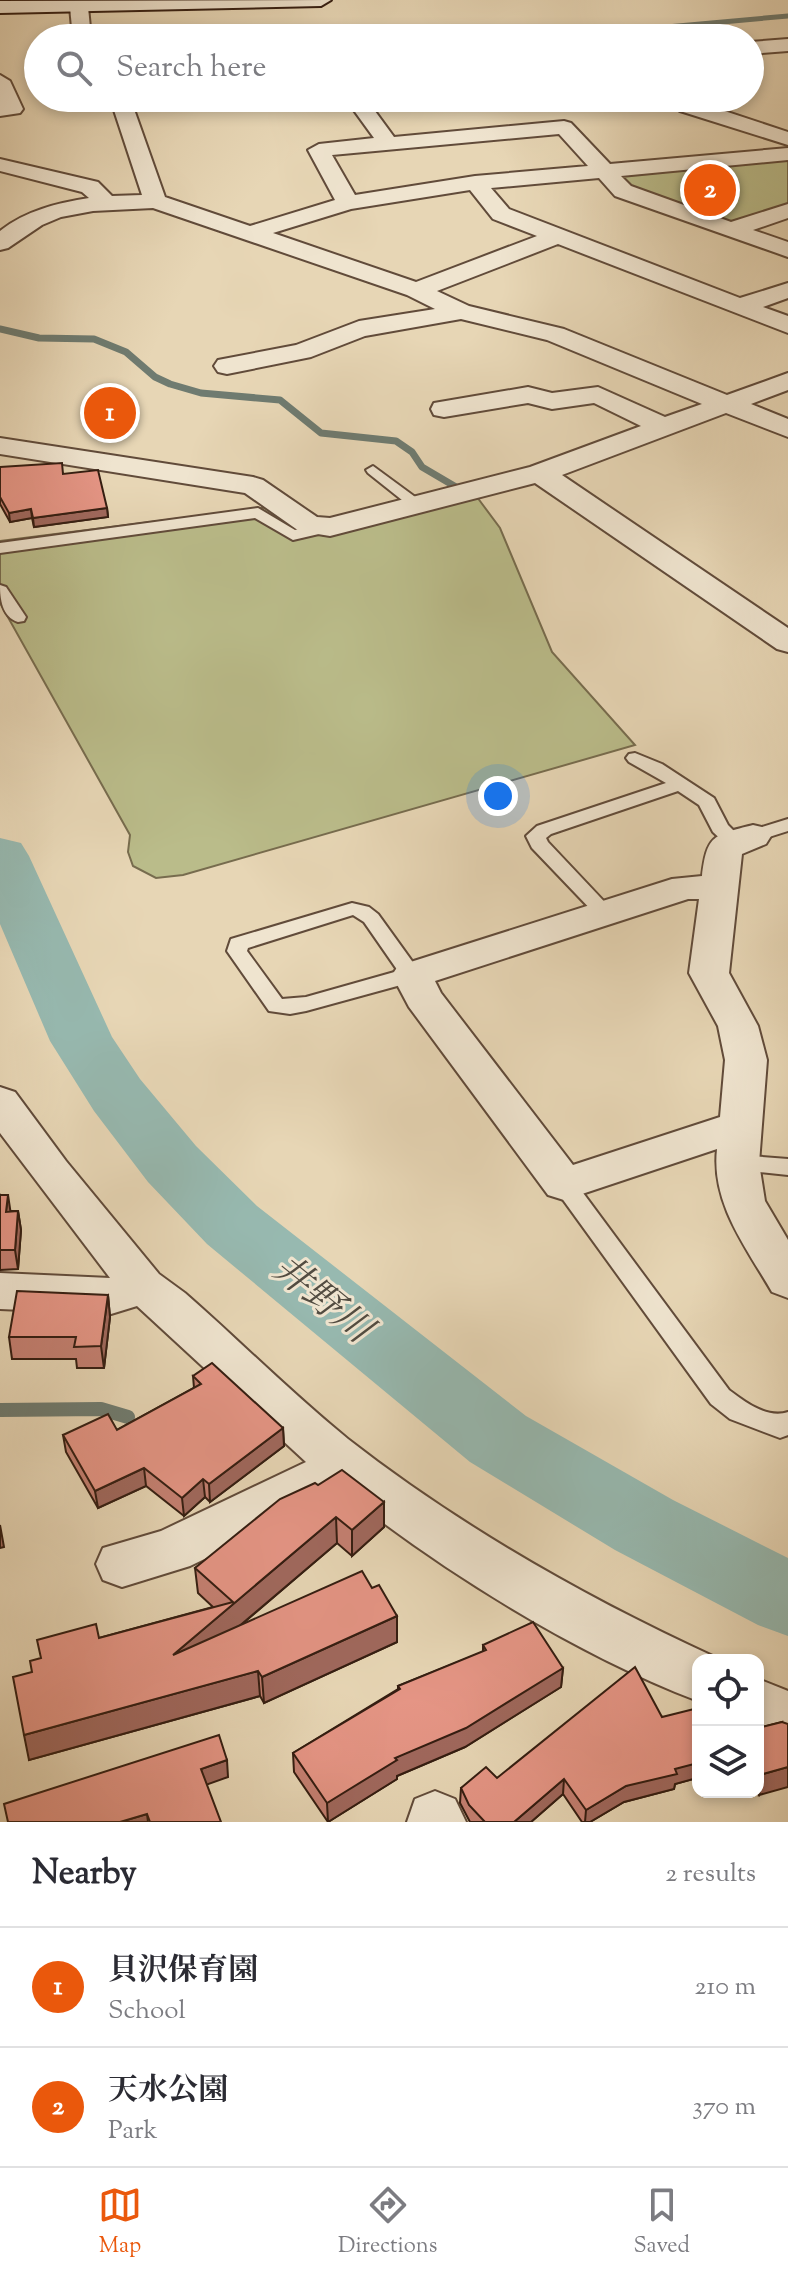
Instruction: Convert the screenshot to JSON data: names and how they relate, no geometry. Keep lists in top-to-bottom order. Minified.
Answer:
{"water":["井野川"],"page":{"search":"Search here","pins":["2","1"],"heading":["Nearby","2 results"],"list":[{"mark":"1","name":"貝沢保育園","note":"School","value":"210 m"},{"mark":"2","name":"天水公園","note":"Park","value":"370 m"}],"nav":["Map","Directions","Saved"]}}
